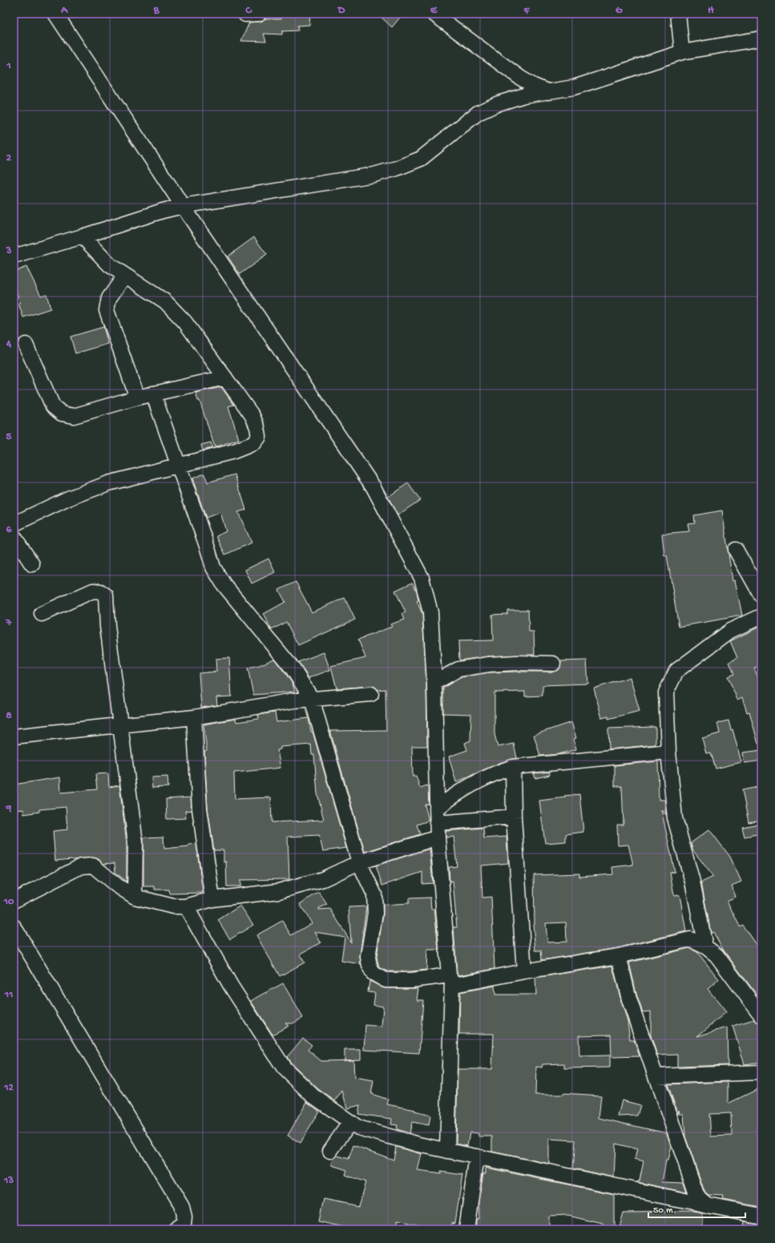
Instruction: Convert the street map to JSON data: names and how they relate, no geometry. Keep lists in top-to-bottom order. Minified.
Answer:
{"scale_bar":"50 m","grid":{"columns":["A","B","C","D","E","F","G","H"],"rows":["1","2","3","4","5","6","7","8","9","10","11","12","13"]}}
